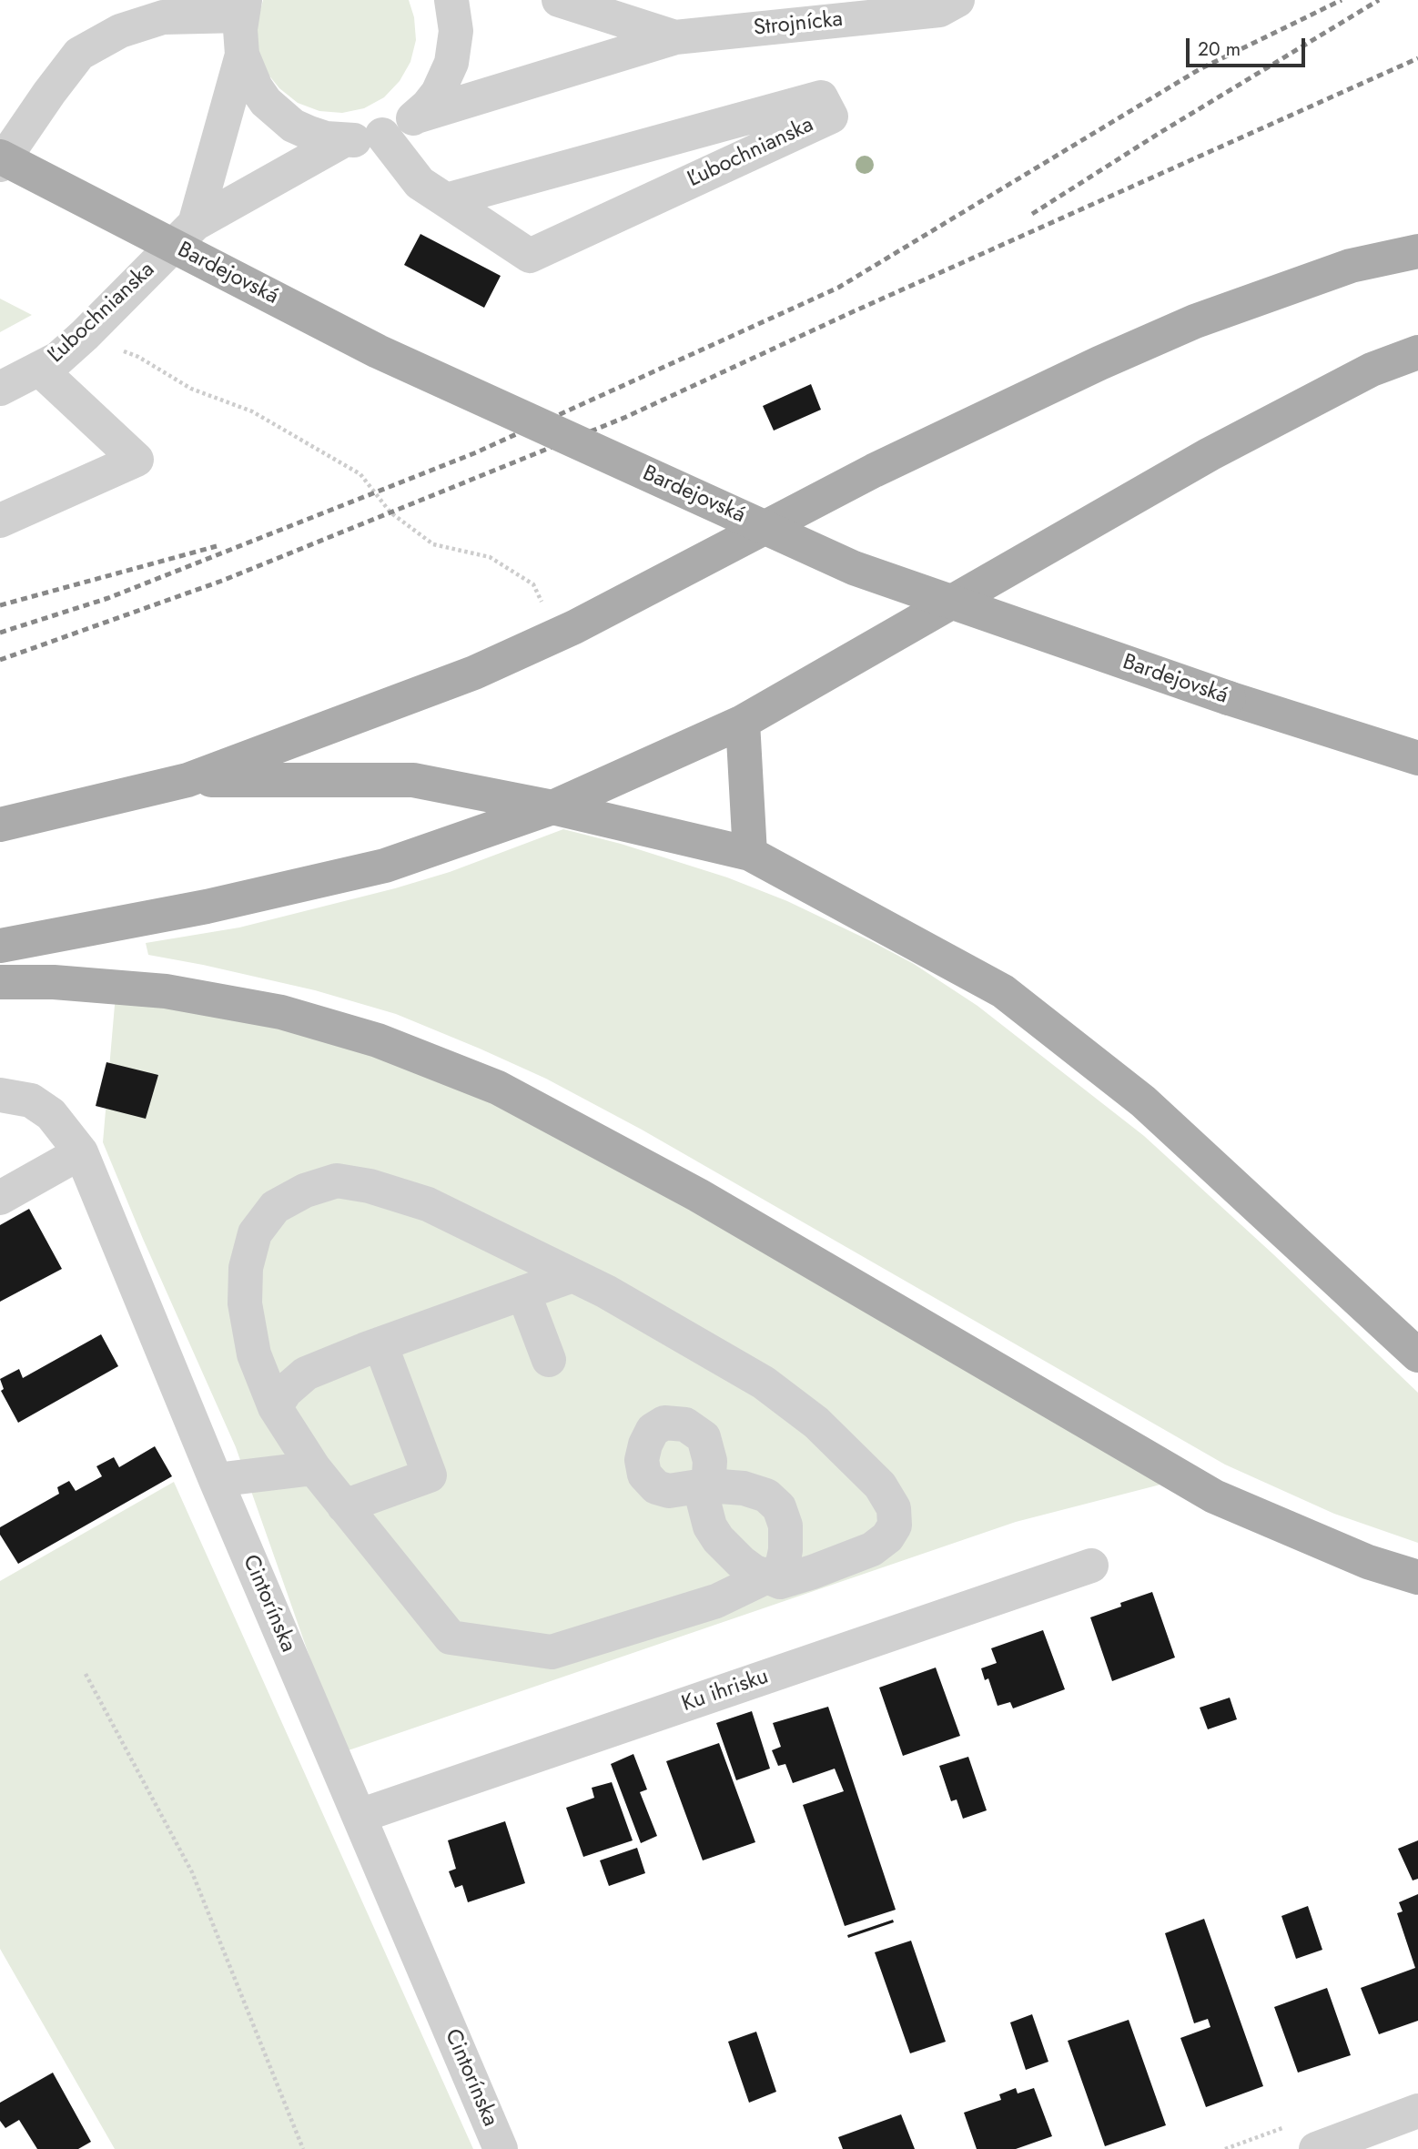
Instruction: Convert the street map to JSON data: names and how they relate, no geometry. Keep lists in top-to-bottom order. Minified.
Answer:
{"streets":{"main road":["Bardejovská"],"street":["Strojnícka","Ľubochnianska","Cintorínska","Ku ihrisku"]},"crossings":[["Cintorínska","Ku ihrisku"]],"scale_bar":"20 m"}
